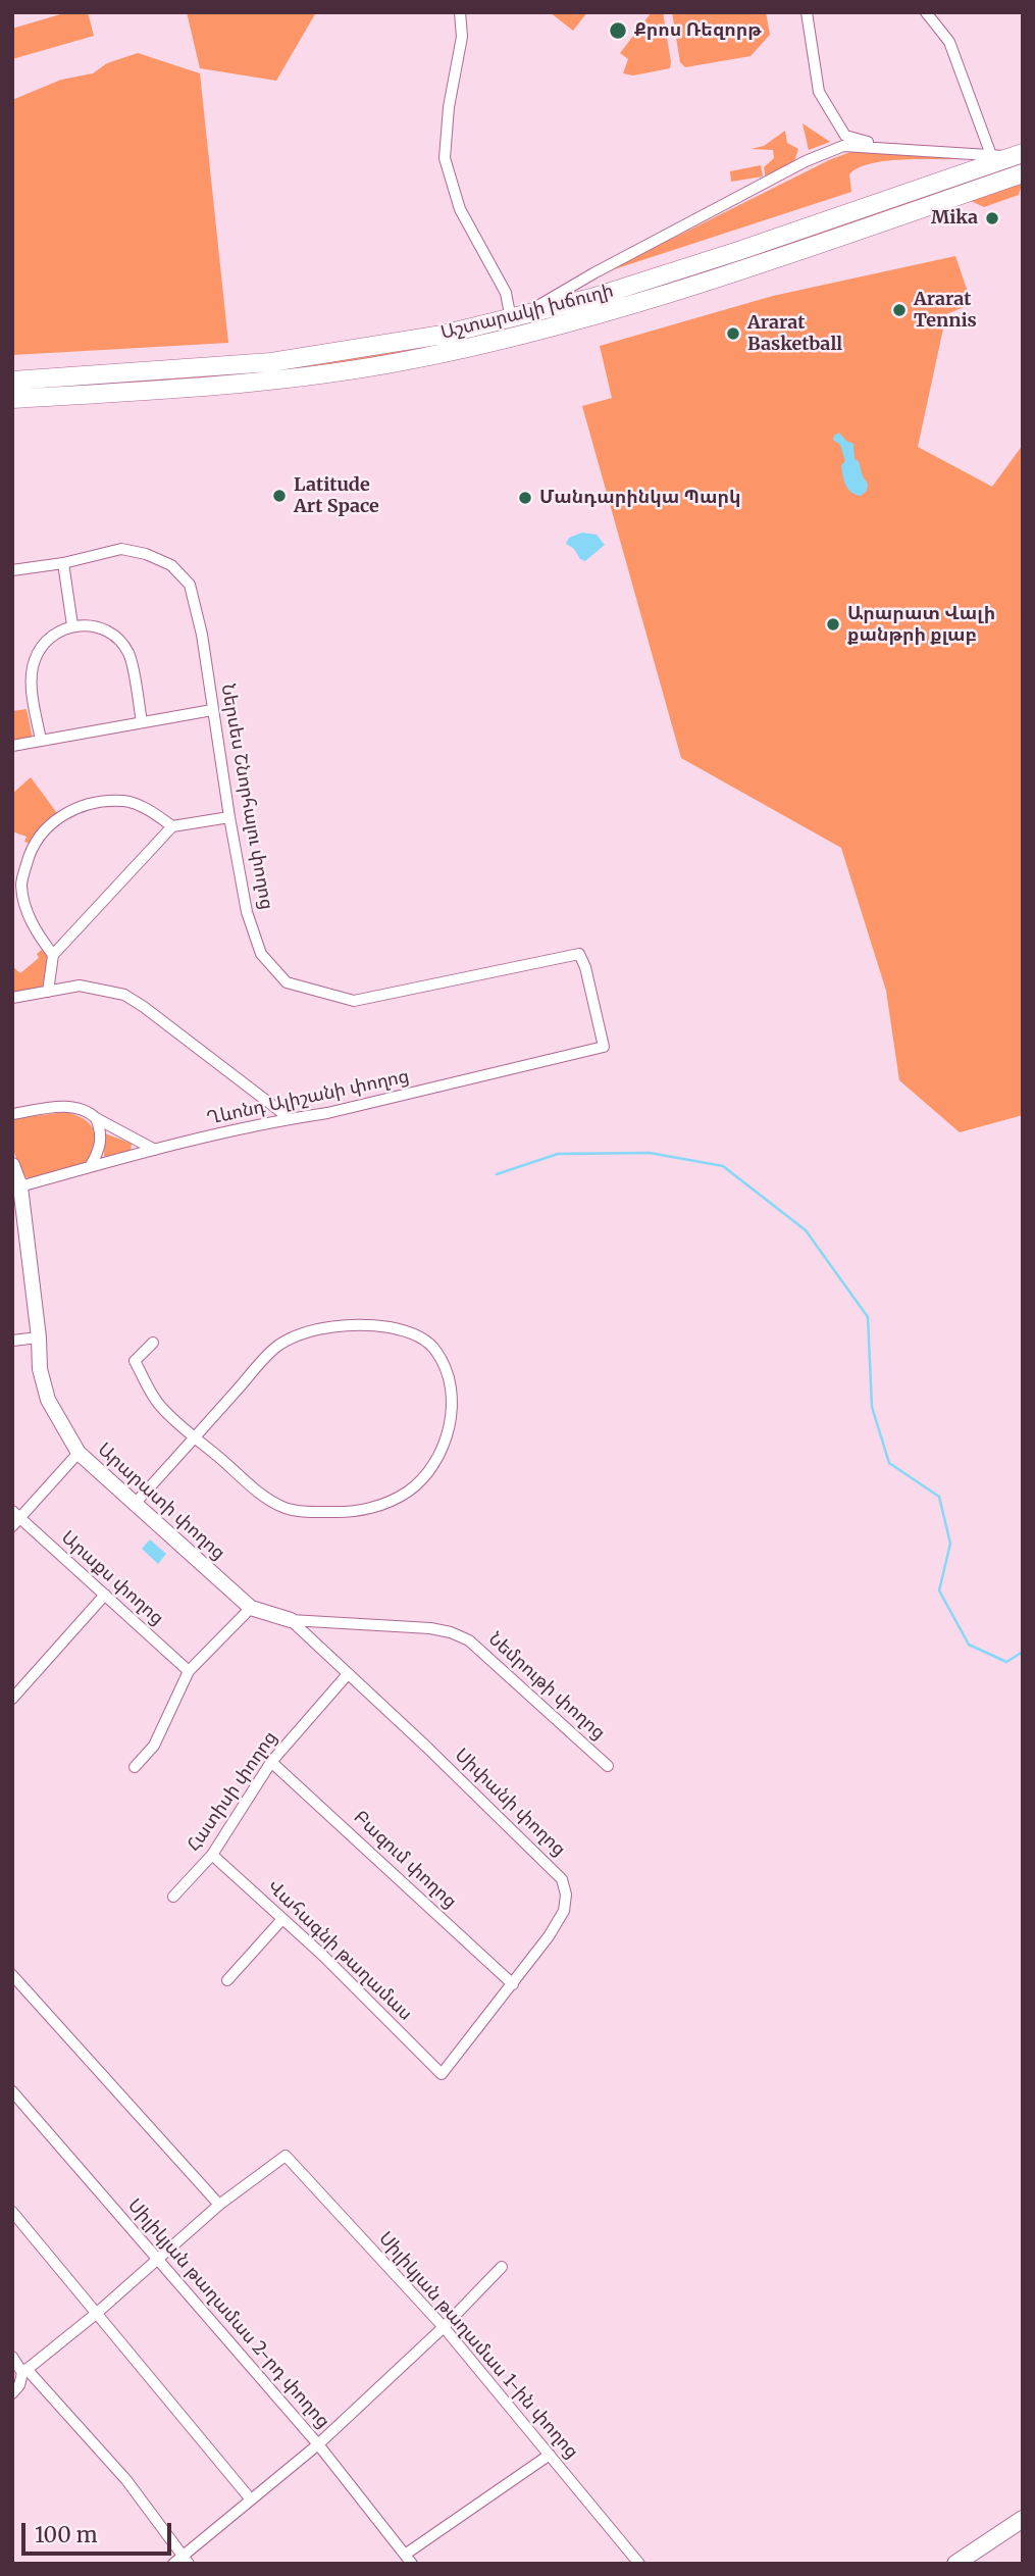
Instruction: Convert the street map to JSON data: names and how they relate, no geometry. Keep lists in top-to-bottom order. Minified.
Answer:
{"streets":{"highway":["Աշտարակի խճուղի"],"street":["Ներսես Շնորհալու փողոց","Ղևոնդ Ալիշանի փողոց","Արարատի փողոց","Արաքս փողոց","Նեմրութի փողոց","Հատիսի փողոց","Սիփանի փողոց","Բազում փողոց","Վահագնի թաղամաս","Սիլիկյան թաղամաս 2-րդ փողոց","Սիլիկյան թաղամաս 1-ին փողոց"]},"crossings":[["Ներսես Շնորհալու փողոց","Ղևոնդ Ալիշանի փողոց"],["Ղևոնդ Ալիշանի փողոց","Արարատի փողոց"],["Արարատի փողոց","Նեմրութի փողոց"],["Արարատի փողոց","Սիփանի փողոց"],["Նեմրութի փողոց","Սիփանի փողոց"],["Հատիսի փողոց","Սիփանի փողոց"],["Հատիսի փողոց","Բազում փողոց"],["Հատիսի փողոց","Վահագնի թաղամաս"],["Սիփանի փողոց","Բազում փողոց"],["Սիփանի փողոց","Վահագնի թաղամաս"]],"places":["Քրոս Ռեզորթ","Mika","Ararat Tennis","Ararat Basketball","Latitude Art Space","Մանդարինկա Պարկ","Արարատ Վալի քանթրի քլաբ"],"scale_bar":"100 m"}
